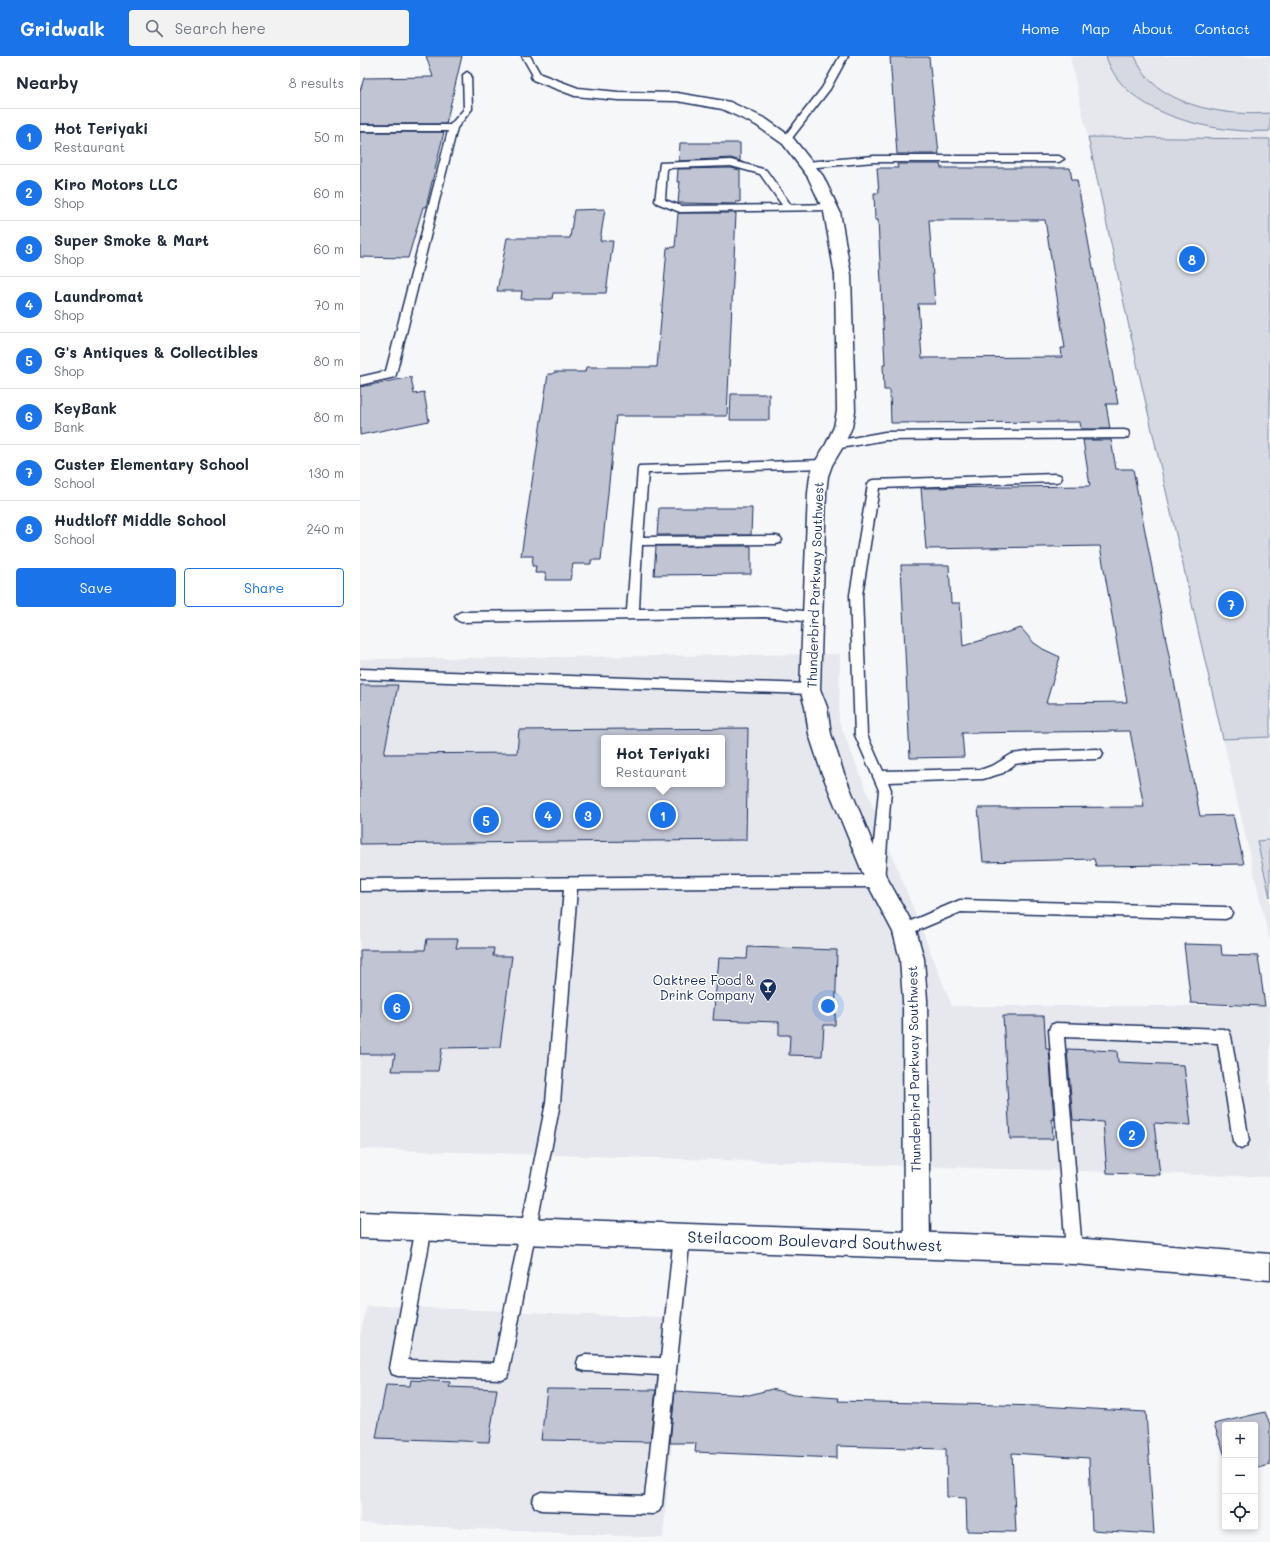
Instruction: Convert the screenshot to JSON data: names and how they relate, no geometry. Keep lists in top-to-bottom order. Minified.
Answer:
{"streets":{"street":["Thunderbird Parkway Southwest","Steilacoom Boulevard Southwest"]},"crossings":[["Thunderbird Parkway Southwest","Steilacoom Boulevard Southwest"]],"places":{"bar":["Oaktree Food & Drink Company"]},"page":{"header":"Gridwalk","search":"Search here","nav":["Home","Map","About","Contact"],"heading":["Nearby","8 results"],"list":[{"mark":"1","name":"Hot Teriyaki","note":"Restaurant","value":"50 m"},{"mark":"2","name":"Kiro Motors LLC","note":"Shop","value":"60 m"},{"mark":"3","name":"Super Smoke & Mart","note":"Shop","value":"60 m"},{"mark":"4","name":"Laundromat","note":"Shop","value":"70 m"},{"mark":"5","name":"G's Antiques & Collectibles","note":"Shop","value":"80 m"},{"mark":"6","name":"KeyBank","note":"Bank","value":"80 m"},{"mark":"7","name":"Custer Elementary School","note":"School","value":"130 m"},{"mark":"8","name":"Hudtloff Middle School","note":"School","value":"240 m"}],"pins":["8","7","1","3","4","5","6","2"],"buttons":["Save","Share"],"popup":["Hot Teriyaki","Restaurant"],"map_buttons":["+","−"]}}
